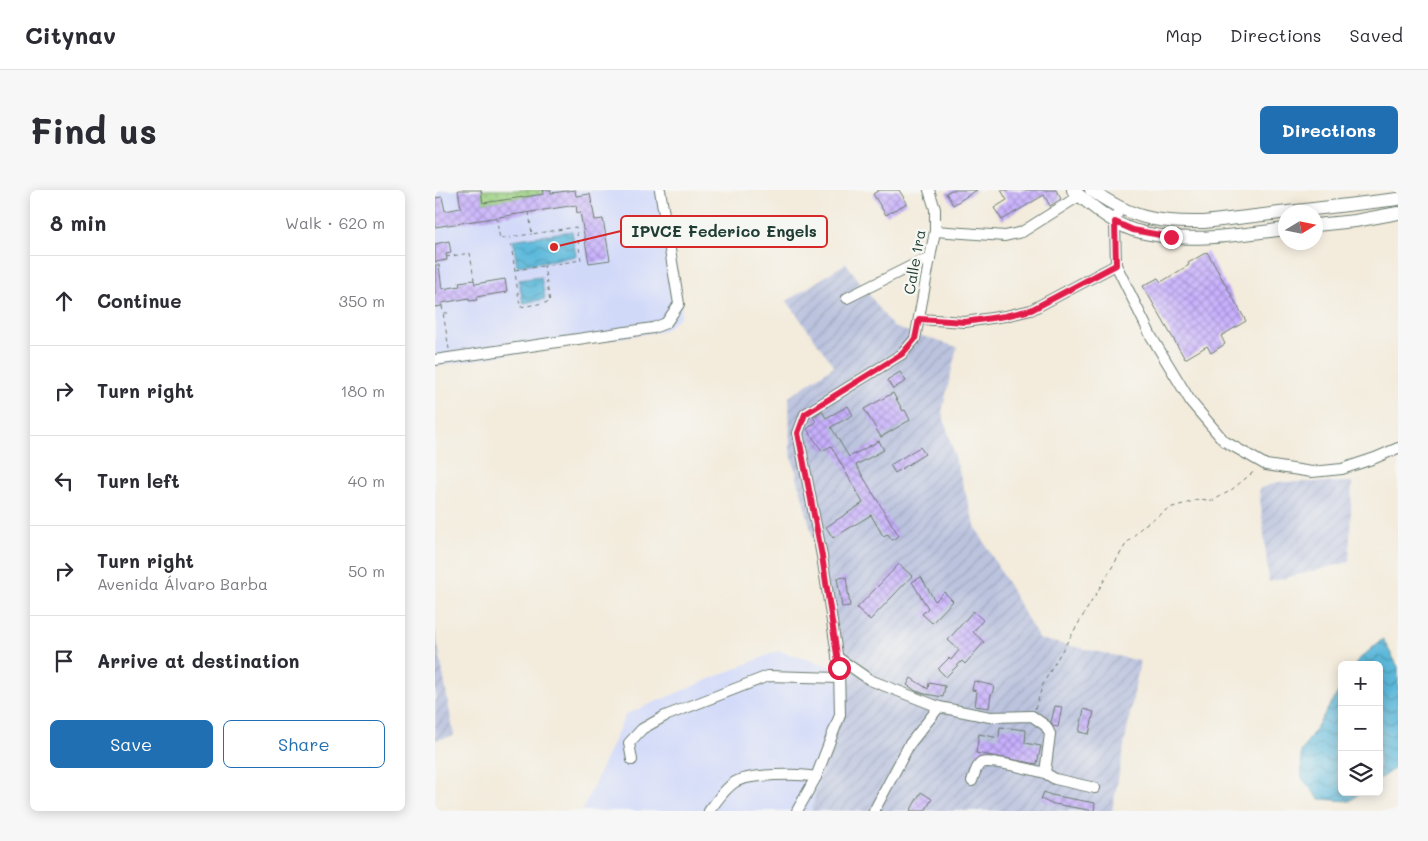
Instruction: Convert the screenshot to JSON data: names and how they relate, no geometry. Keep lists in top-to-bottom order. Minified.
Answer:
{"streets":{"street":["Calle 1ra"]},"places":["IPVCE Federico Engels"],"north":"right","page":{"header":"Citynav","nav":["Map","Directions","Saved"],"buttons":["Directions",["Save","Share"]],"title":"Find us","heading":["8 min","Walk · 620 m"],"list":[["Continue","350 m"],["Turn right","180 m"],["Turn left","40 m"],["Turn right","Avenida Álvaro Barba","50 m"],"Arrive at destination"],"map_buttons":["+","−"]}}
